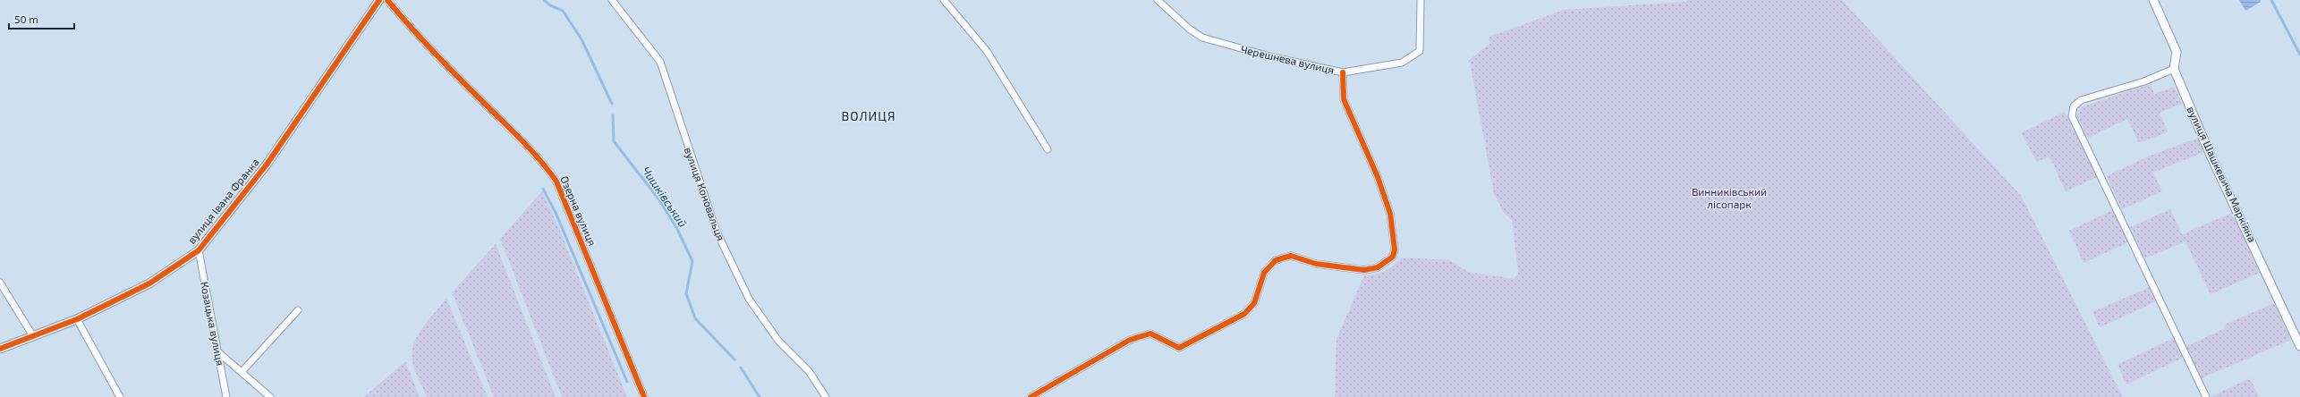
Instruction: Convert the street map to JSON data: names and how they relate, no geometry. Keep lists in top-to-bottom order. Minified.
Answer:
{"streets":{"street":["Черешнева вулиця","вулиця Шашкевича Маркіяна","вулиця Коновальця","вулиця Івана Франка","Озерна вулиця","Козацька вулиця"]},"crossings":[["вулиця Івана Франка","Козацька вулиця"]],"districts":["ВОЛИЦЯ"],"water":["Чишківський"],"parks":["Винниківський лісопарк"],"scale_bar":"50 m"}
